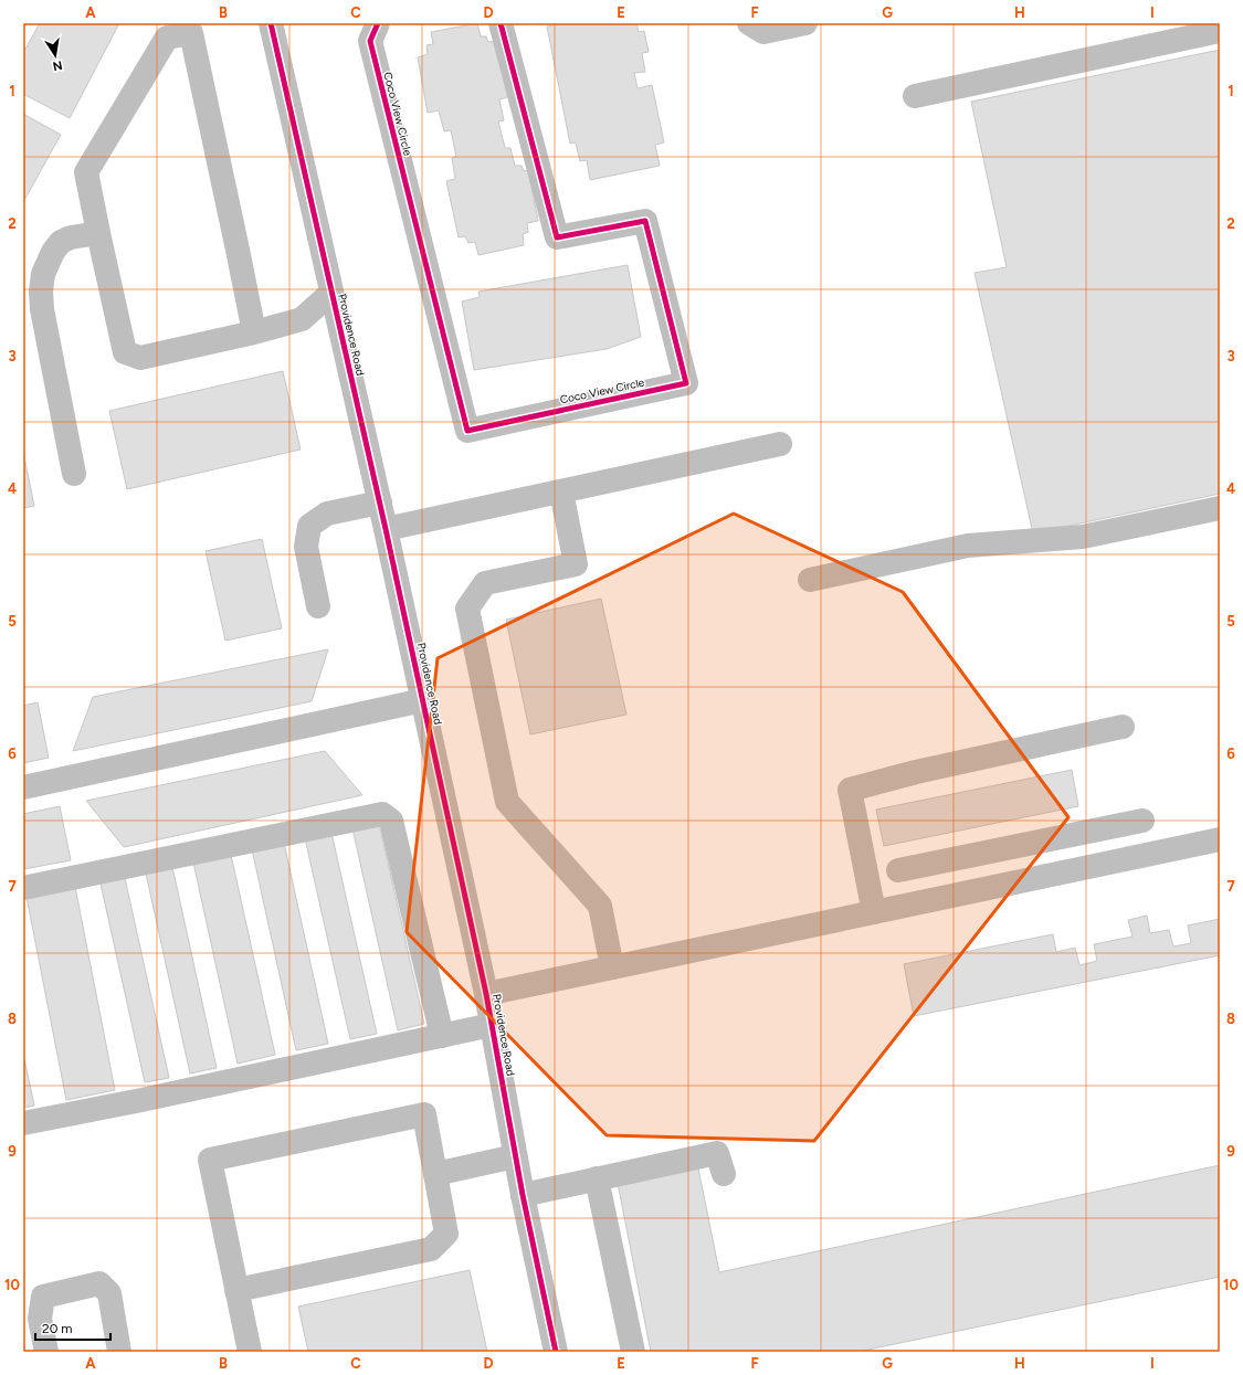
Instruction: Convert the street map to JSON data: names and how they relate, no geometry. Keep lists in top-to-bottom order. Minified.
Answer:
{"streets":{"street":["Coco View Circle","Providence Road"]},"scale_bar":"20 m","north":"bottom","grid":{"columns":["A","B","C","D","E","F","G","H","I"],"rows":["1","2","3","4","5","6","7","8","9","10"]}}
